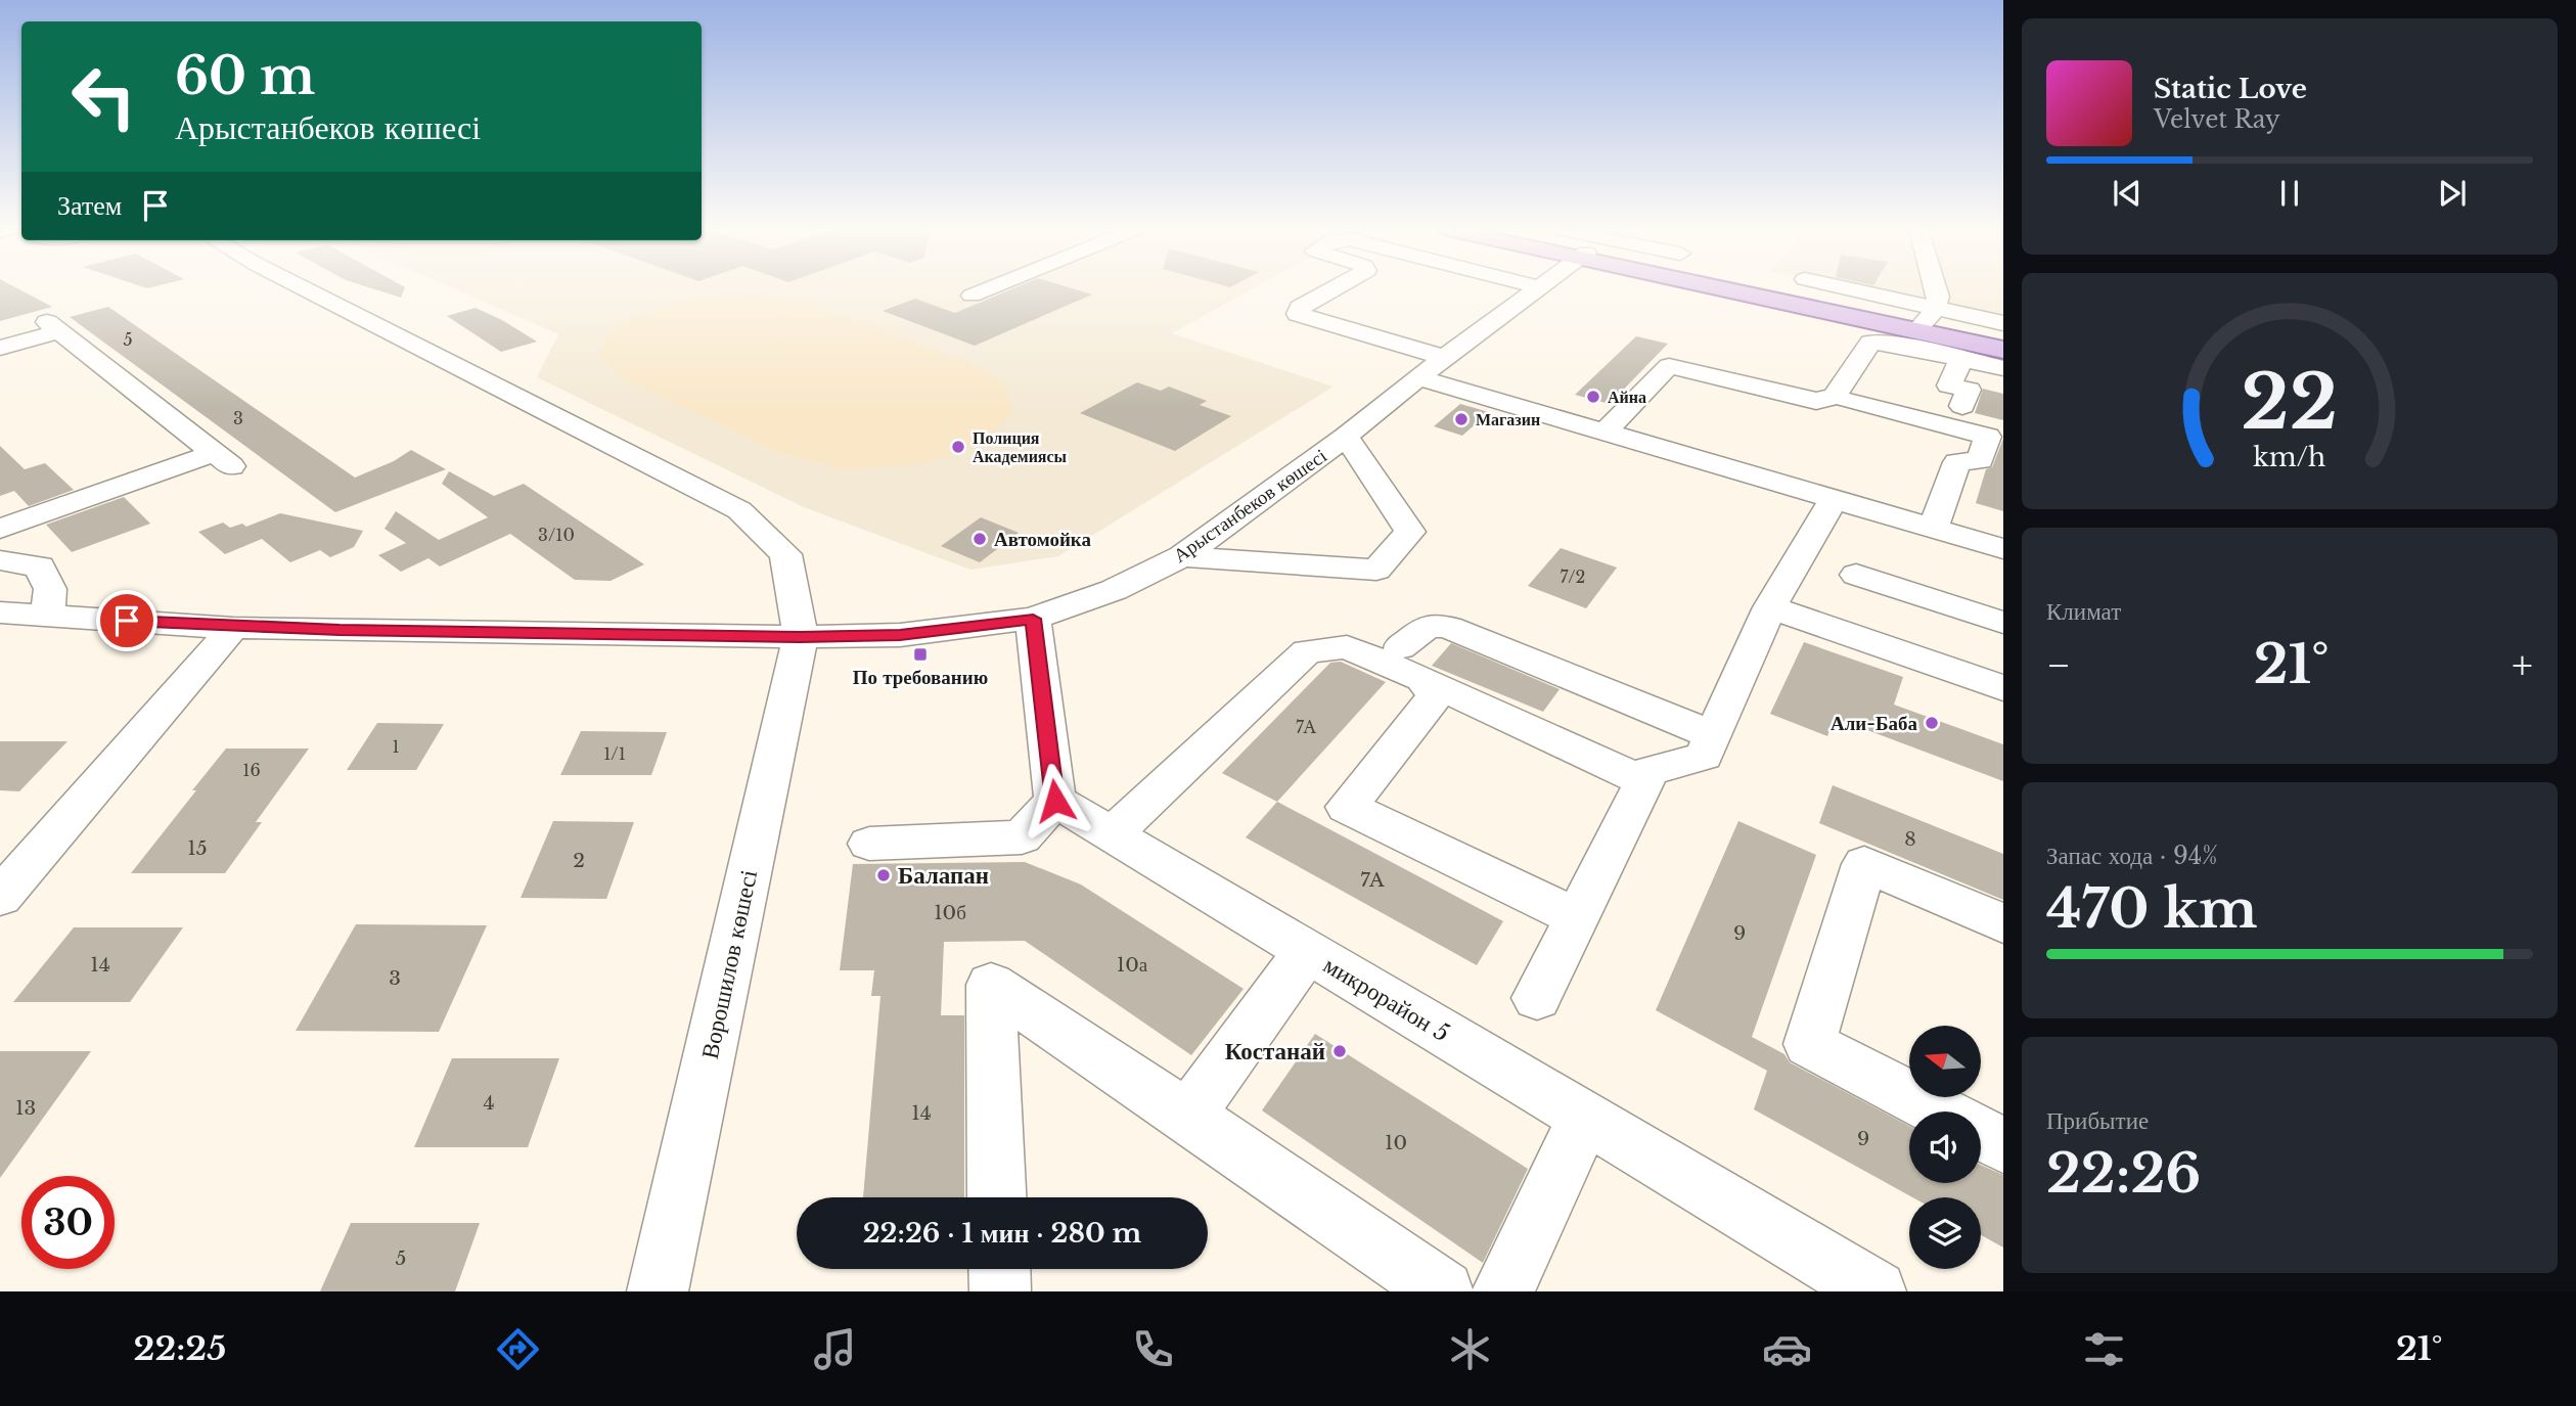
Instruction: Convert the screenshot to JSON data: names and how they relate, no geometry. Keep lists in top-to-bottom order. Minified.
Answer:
{"streets":{"street":["Арыстанбеков көшесі","Ворошилов көшесі","микрорайон 5"]},"crossings":[["Арыстанбеков көшесі","Ворошилов көшесі"]],"places":{"other":["Айна","Магазин","Полиция Академиясы","Автомойка","Али-Баба","Балапан","Костанай"],"transit":["По требованию"]},"house_numbers":["5","3","3/10","7/2","7A","1","1/1","16","8","15","2","7A","10б","9","14","10а","3","4","13","14","9","10","5"],"north":"left","page":{"turn":["60 m","Арыстанбеков көшесі"],"song":["Static Love","Velvet Ray"],"then":"Затем","tile":["Климат",["Запас хода · 94%","470 km"],["Прибытие","22:26"]],"heat":["−","21°","+"],"limit":"30","trip":"22:26 · 1 мин · 280 m","tabs":["22:25","21°"],"gauge":["22","km/h"]}}
